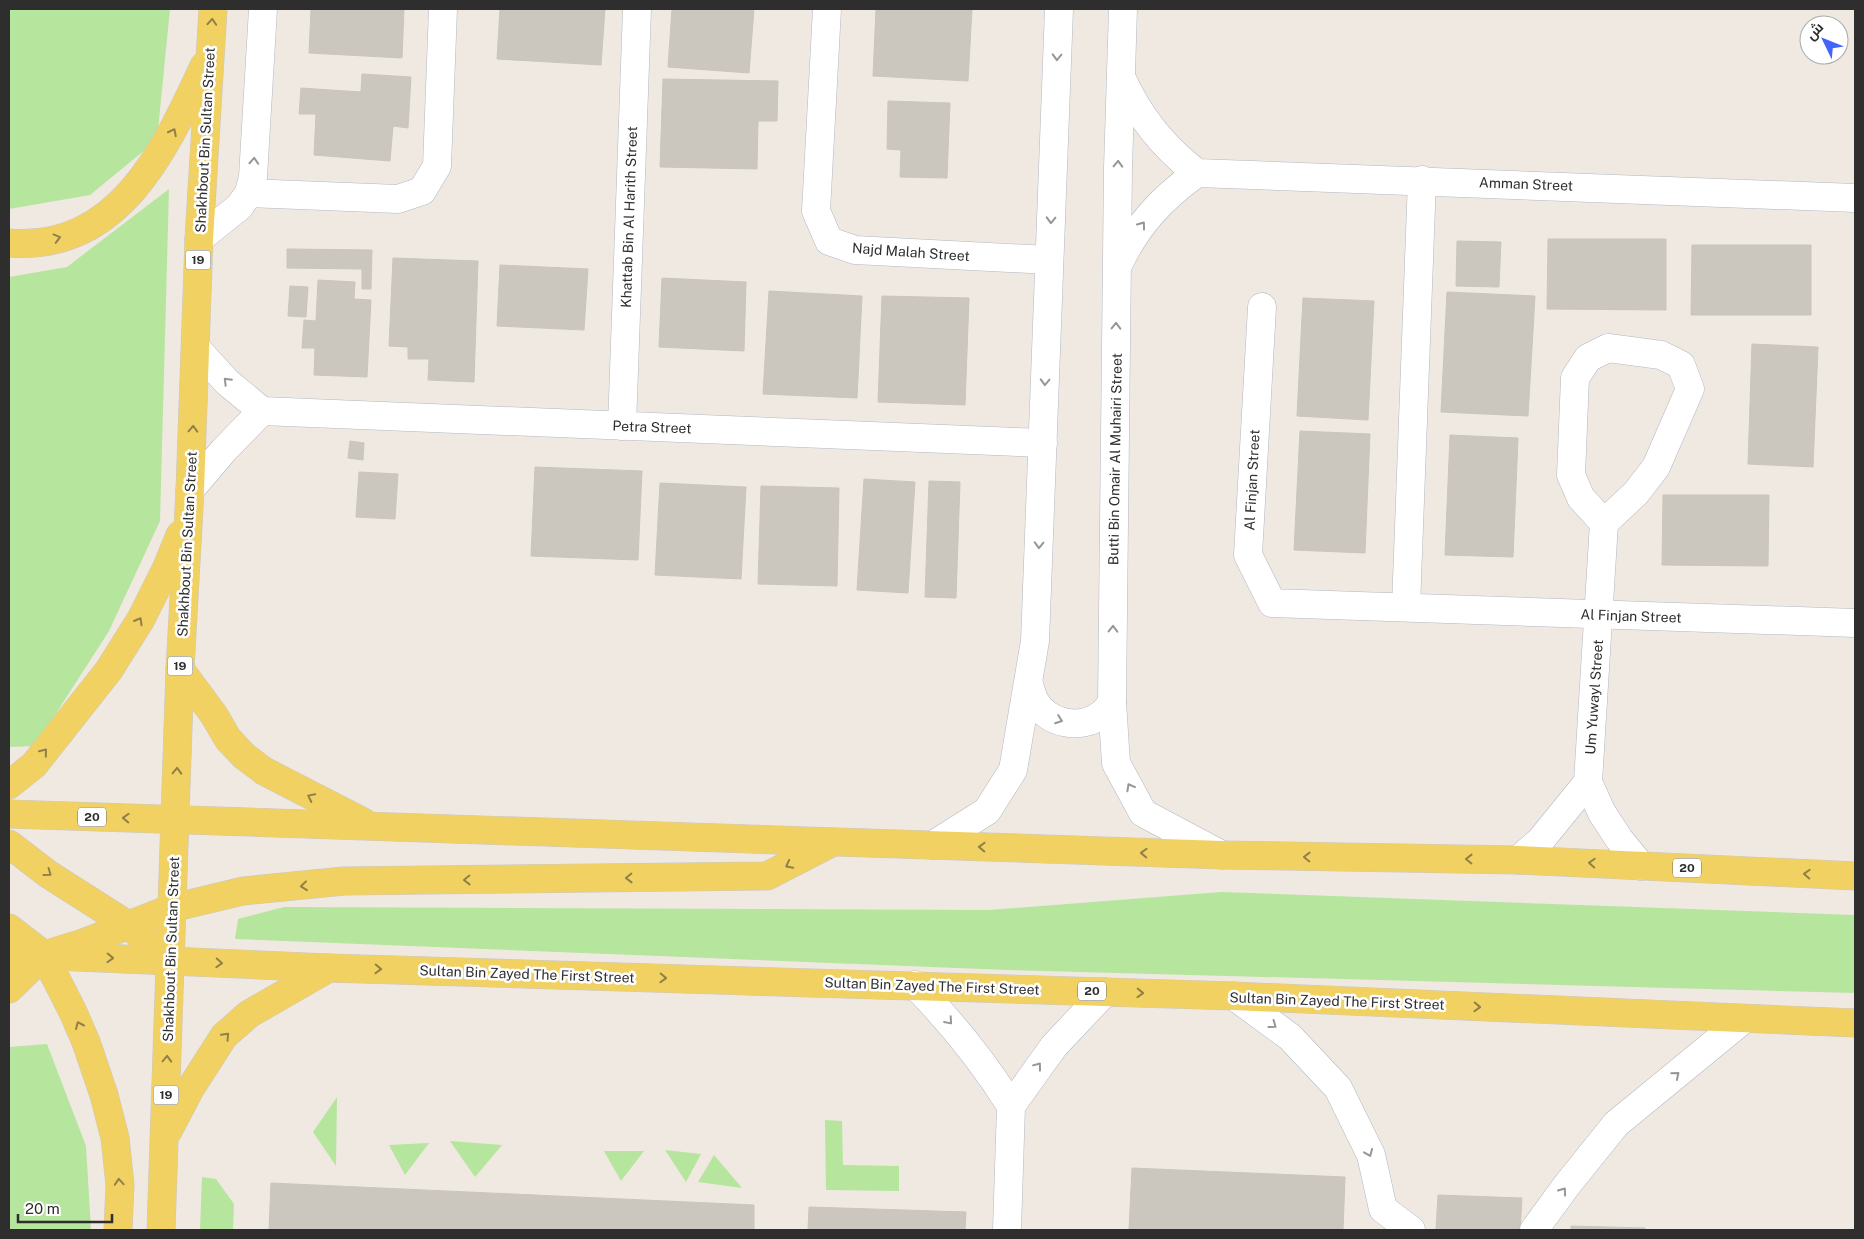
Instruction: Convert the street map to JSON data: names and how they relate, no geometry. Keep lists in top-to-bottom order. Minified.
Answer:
{"streets":{"main road":["Shakhbout Bin Sultan Street","19","20","Sultan Bin Zayed The First Street"],"street":["Amman Street","Khattab Bin Al Harith Street","Najd Malah Street","Petra Street","Butti Bin Omair Al Muhairi Street","Al Finjan Street","Um Yuwayl Street"]},"crossings":[["Shakhbout Bin Sultan Street","20"],["Shakhbout Bin Sultan Street","Sultan Bin Zayed The First Street"],["Khattab Bin Al Harith Street","Petra Street"],["Butti Bin Omair Al Muhairi Street","20"],["Al Finjan Street","Um Yuwayl Street"],["Um Yuwayl Street","20"]],"scale_bar":"20 m","north":"top left"}
